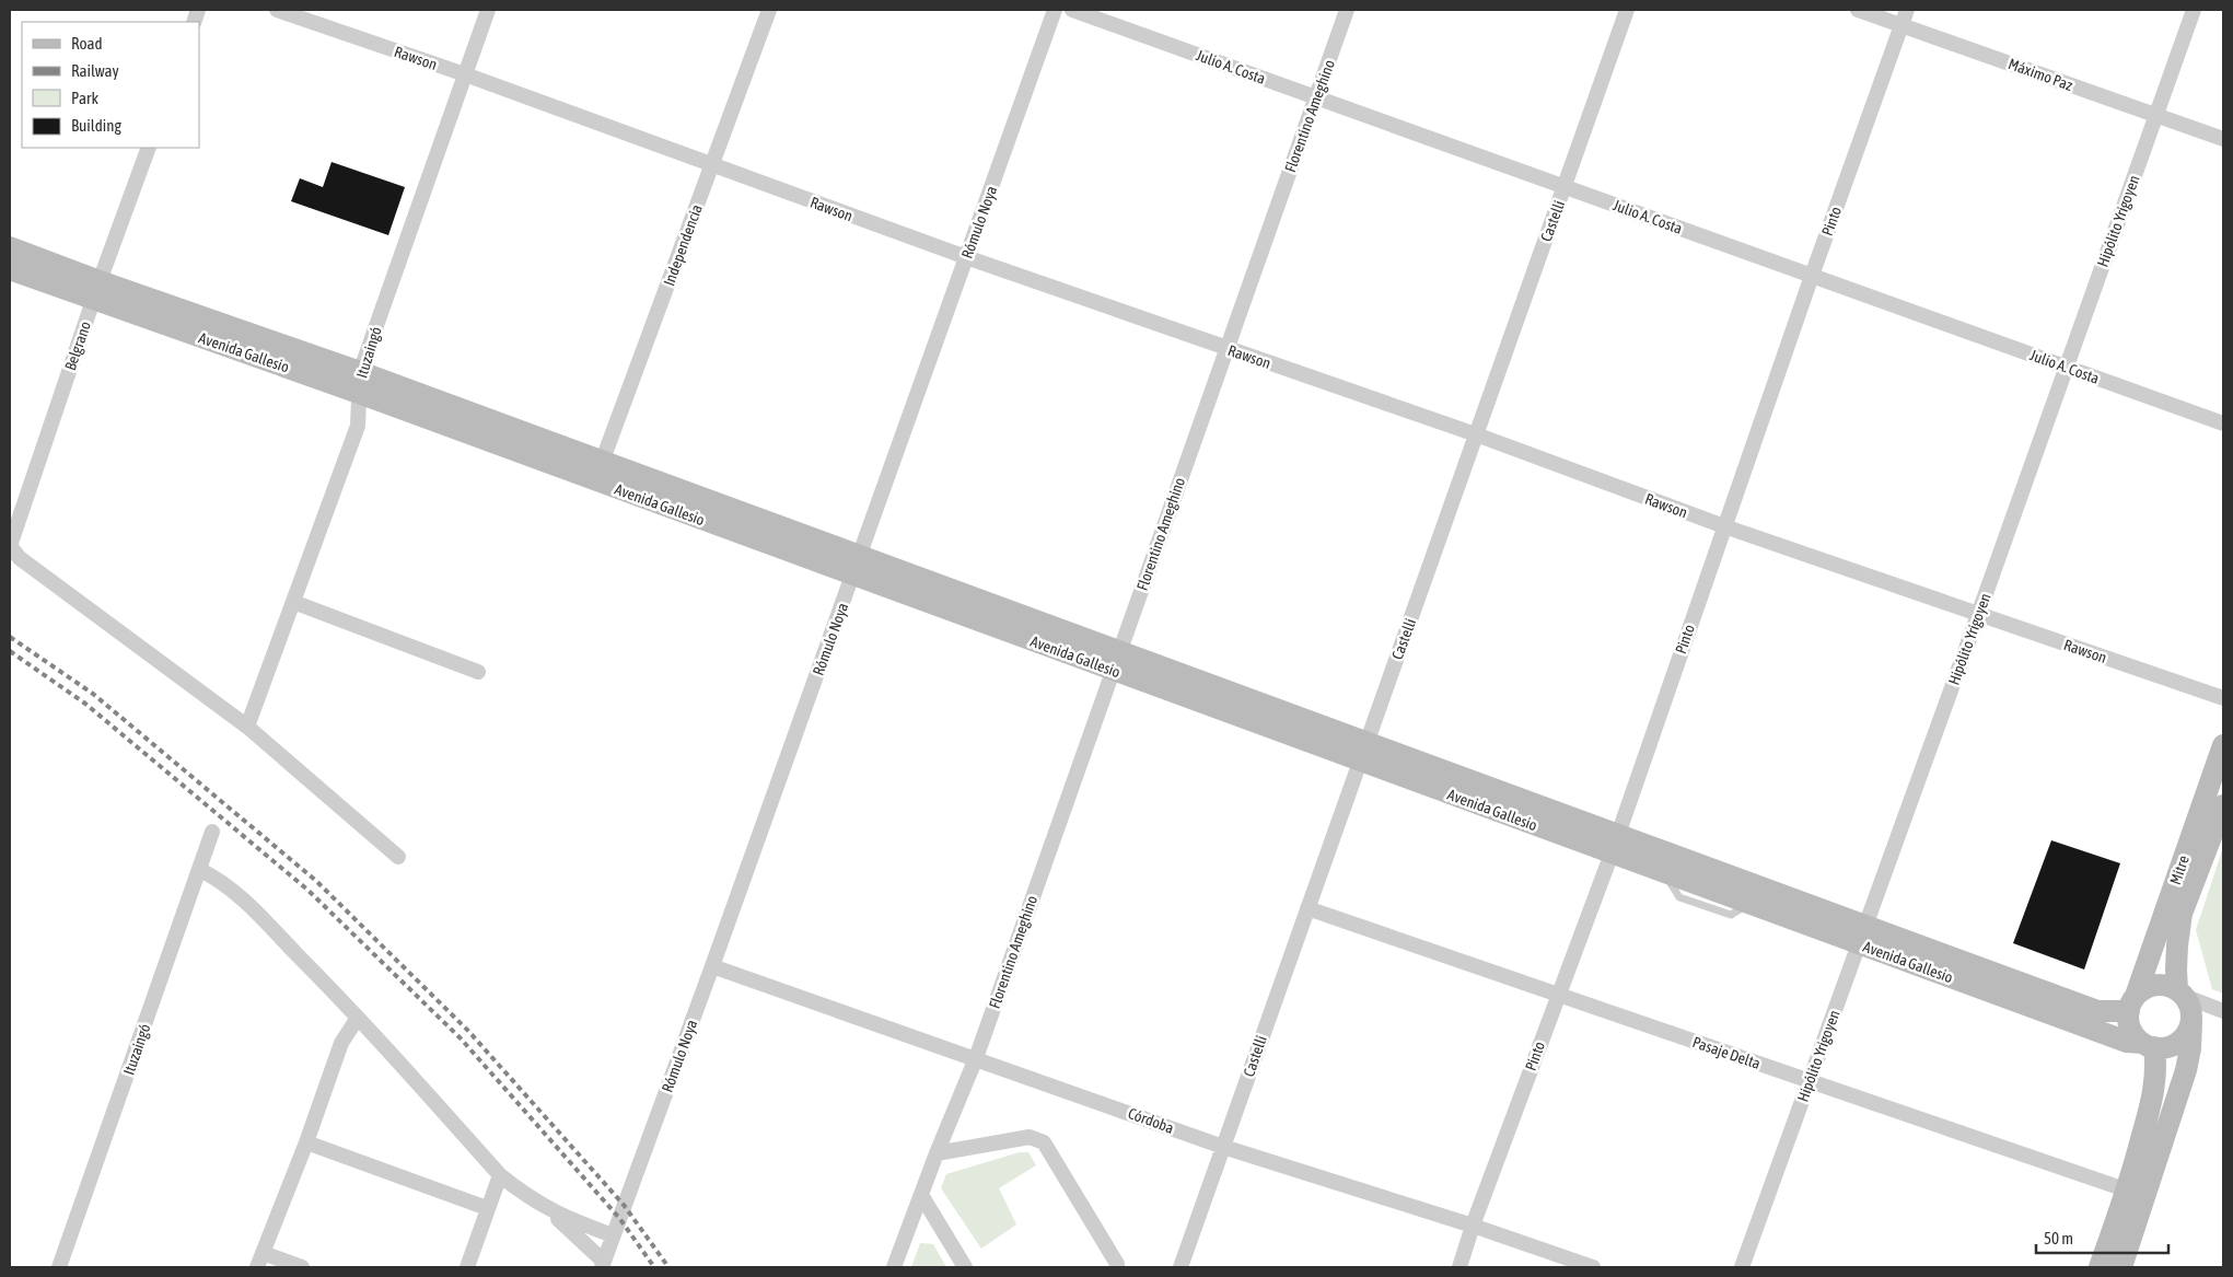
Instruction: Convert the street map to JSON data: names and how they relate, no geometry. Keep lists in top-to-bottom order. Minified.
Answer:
{"streets":{"main road":["Avenida Gallesio","Mitre"],"street":["Rawson","Julio A. Costa","Máximo Paz","Florentino Ameghino","Castelli","Pinto","Hipólito Yrigoyen","Rómulo Noya","Independencia","Belgrano","Ituzaingó","Pasaje Delta","Córdoba"]},"crossings":[["Rawson","Florentino Ameghino"],["Rawson","Castelli"],["Rawson","Pinto"],["Rawson","Hipólito Yrigoyen"],["Rawson","Rómulo Noya"],["Rawson","Independencia"],["Rawson","Ituzaingó"],["Julio A. Costa","Florentino Ameghino"],["Julio A. Costa","Castelli"],["Julio A. Costa","Pinto"],["Julio A. Costa","Hipólito Yrigoyen"],["Máximo Paz","Pinto"],["Máximo Paz","Hipólito Yrigoyen"],["Florentino Ameghino","Avenida Gallesio"],["Florentino Ameghino","Córdoba"],["Castelli","Avenida Gallesio"],["Castelli","Pasaje Delta"],["Castelli","Córdoba"],["Pinto","Avenida Gallesio"],["Pinto","Pasaje Delta"],["Pinto","Córdoba"],["Hipólito Yrigoyen","Avenida Gallesio"],["Hipólito Yrigoyen","Pasaje Delta"],["Rómulo Noya","Avenida Gallesio"],["Rómulo Noya","Córdoba"],["Independencia","Avenida Gallesio"],["Belgrano","Avenida Gallesio"],["Avenida Gallesio","Ituzaingó"],["Avenida Gallesio","Mitre"]],"legend":["Road","Railway","Park","Building"],"scale_bar":"50 m"}
